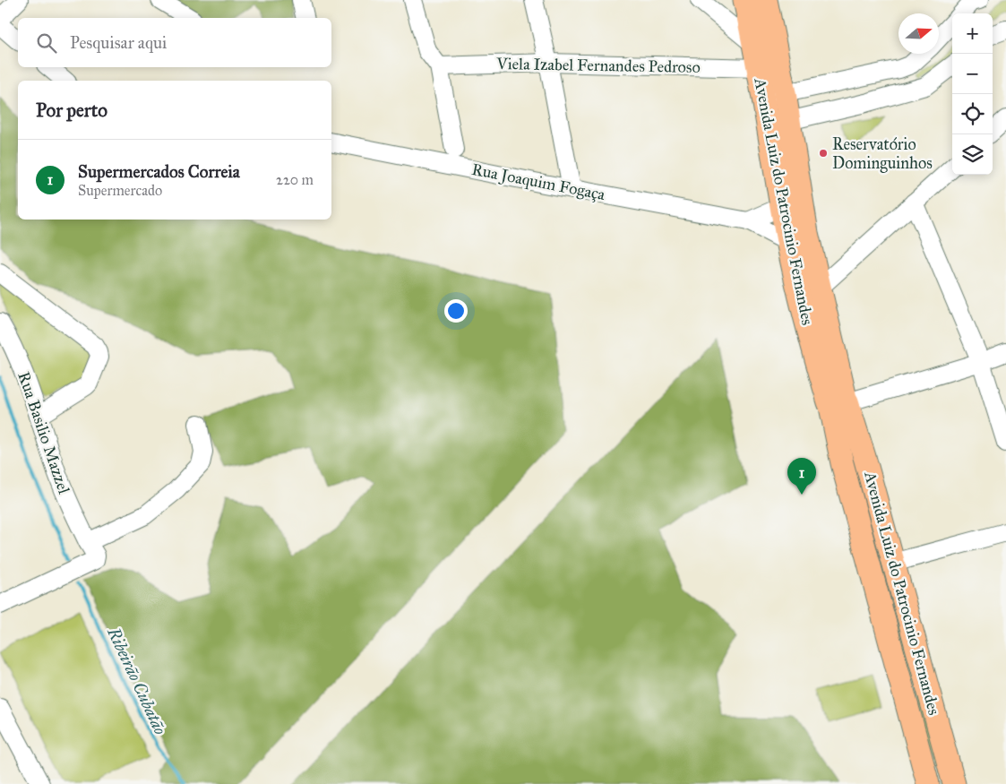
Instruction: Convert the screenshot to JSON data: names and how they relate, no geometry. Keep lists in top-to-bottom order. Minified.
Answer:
{"streets":{"main road":["Avenida Luiz do Patrocinio Fernandes"],"street":["Viela Izabel Fernandes Pedroso","Rua Joaquim Fogaça","Rua Basilio Mazzel"]},"crossings":[["Viela Izabel Fernandes Pedroso","Avenida Luiz do Patrocinio Fernandes"],["Rua Joaquim Fogaça","Avenida Luiz do Patrocinio Fernandes"]],"water":["Ribeirão Cubatão"],"places":["Reservatório Dominguinhos"],"north":"right","page":{"map_buttons":["+","−"],"search":"Pesquisar aqui","heading":"Por perto","list":[{"mark":"1","name":"Supermercados Correia","note":"Supermercado","value":"220 m"}],"pins":"1"}}
